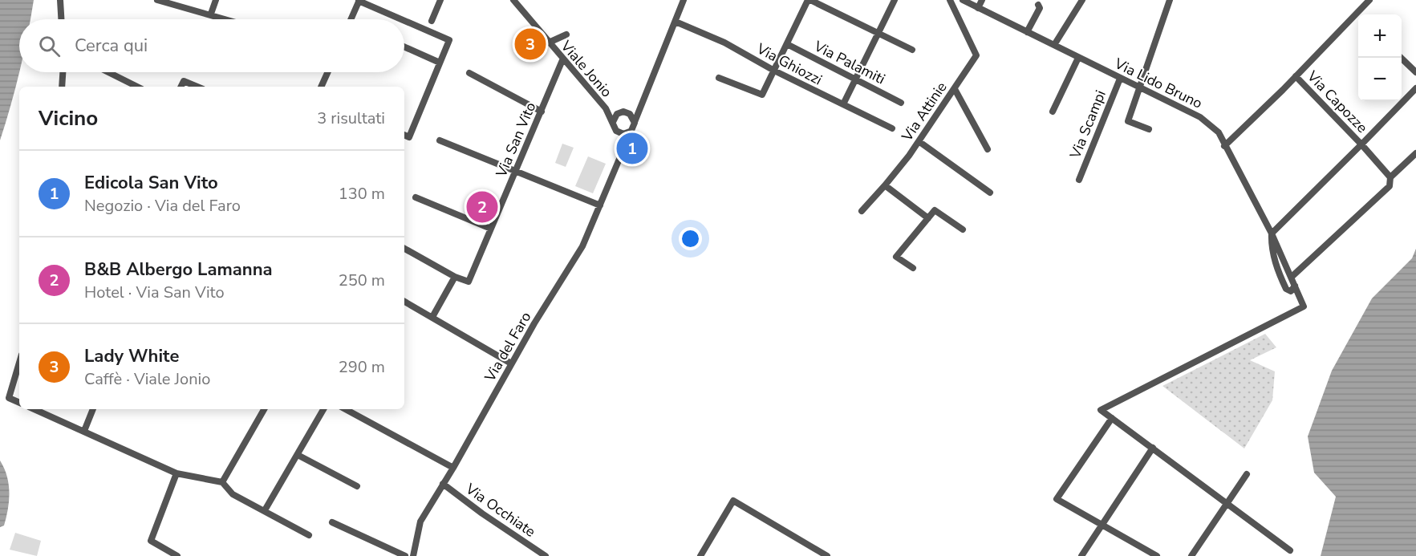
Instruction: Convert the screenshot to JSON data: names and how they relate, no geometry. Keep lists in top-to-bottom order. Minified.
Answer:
{"streets":{"street":["Via Palamiti","Via Ghiozzi","Viale Jonio","Via Lido Bruno","Via Capozze","Via Attinie","Via Scampi","Via San Vito","Via del Faro","Via Occhiate"]},"crossings":[["Viale Jonio","Via San Vito"],["Viale Jonio","Via del Faro"],["Via Lido Bruno","Via Scampi"],["Via del Faro","Via Occhiate"]],"page":{"map_buttons":["+","−"],"search":"Cerca qui","pins":["3","1","2"],"heading":["Vicino","3 risultati"],"list":[{"mark":"1","name":"Edicola San Vito","note":"Negozio · Via del Faro","value":"130 m"},{"mark":"2","name":"B&B Albergo Lamanna","note":"Hotel · Via San Vito","value":"250 m"},{"mark":"3","name":"Lady White","note":"Caffè · Viale Jonio","value":"290 m"}]}}
